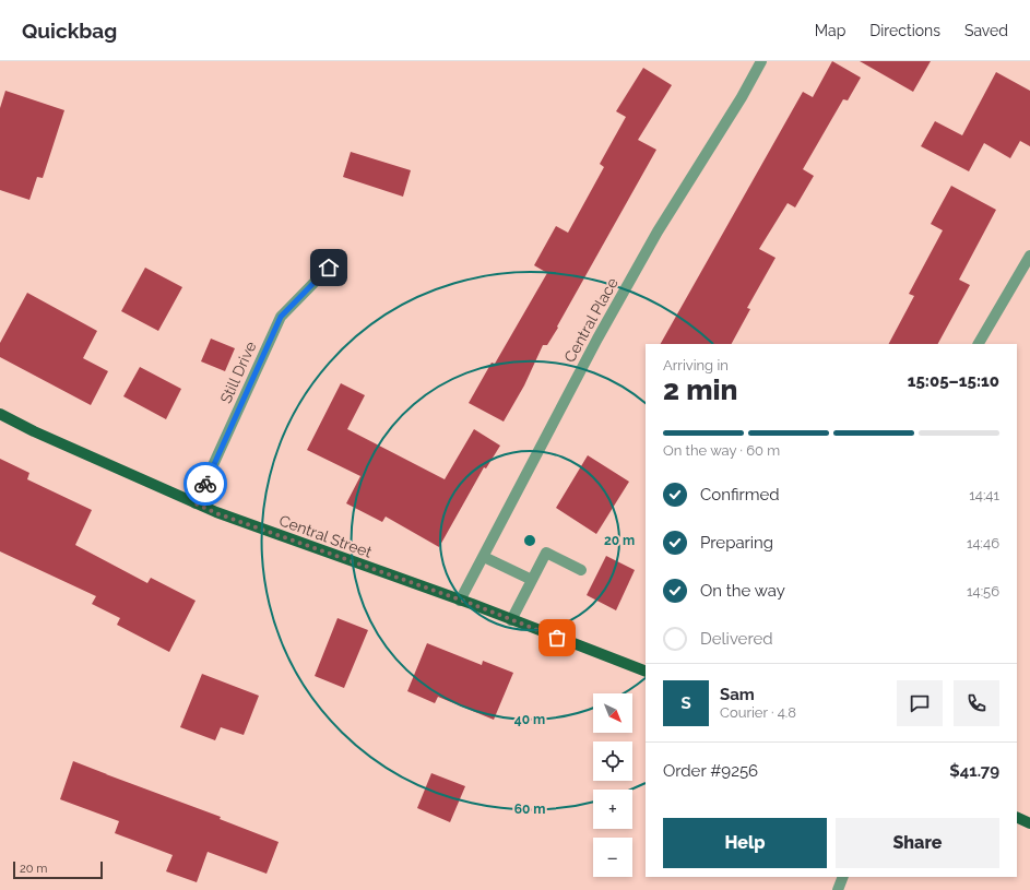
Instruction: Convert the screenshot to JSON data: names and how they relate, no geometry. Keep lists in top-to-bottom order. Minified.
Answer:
{"streets":{"main road":["Central Street"],"street":["Central Place","Still Drive"]},"crossings":[["Central Place","Central Street"],["Still Drive","Central Street"]],"scale_bar":"20 m","north":"bottom right","page":{"header":"Quickbag","nav":["Map","Directions","Saved"],"heading":["2 min","Arriving in","15:05–15:10"],"panel":["Sam","Courier · 4.8","Order #9256","$41.79"],"bar":"On the way · 60 m","list":[["Confirmed","14:41"],["Preparing","14:46"],["On the way","14:56"],"Delivered"],"round":"S","map_buttons":["+","−"],"buttons":["Help","Share"],"scale":"20 m"},"rings":["20 m","40 m","60 m"]}
